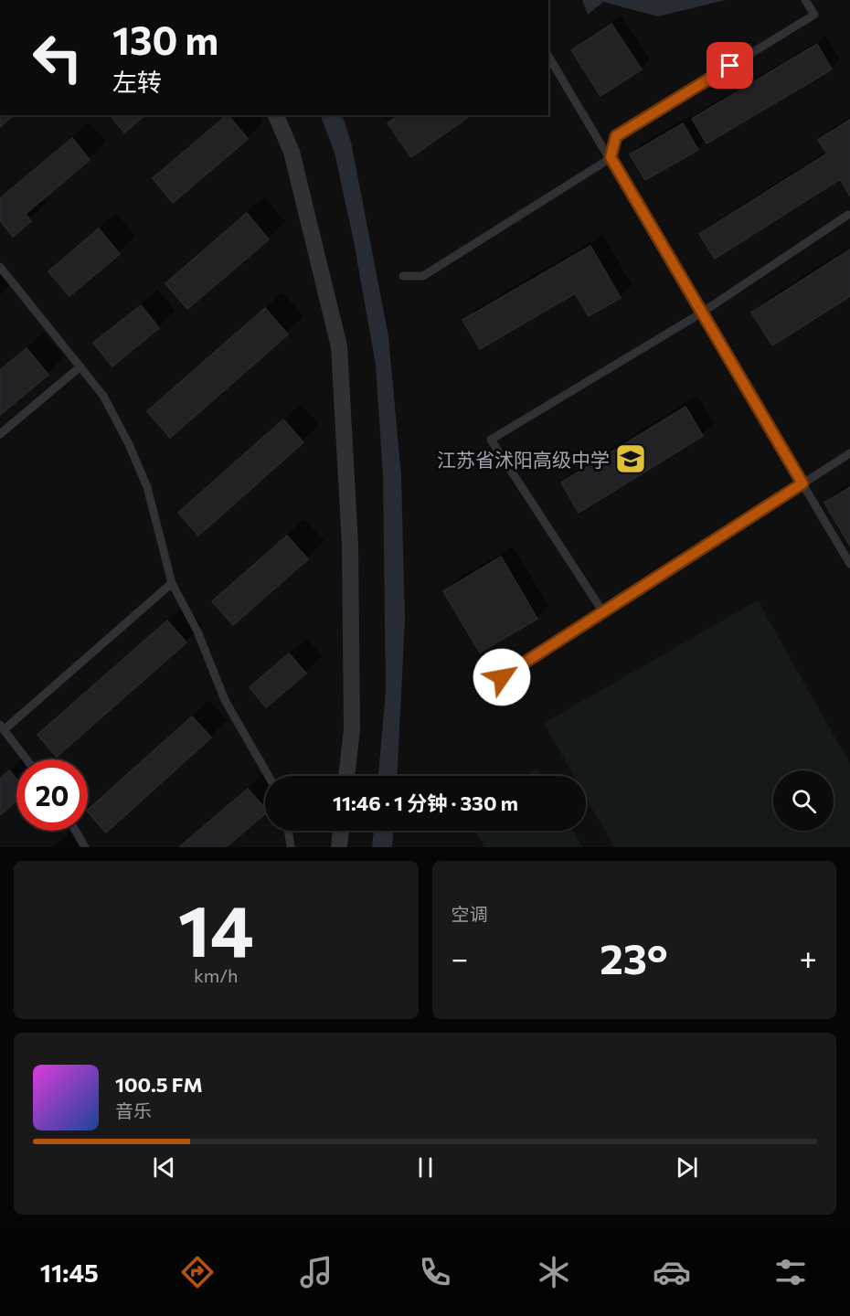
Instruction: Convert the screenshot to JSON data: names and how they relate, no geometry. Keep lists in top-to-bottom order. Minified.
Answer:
{"places":{"school or university":["江苏省沭阳高级中学"]},"page":{"turn":["130 m","左转"],"limit":"20","trip":"11:46 · 1 分钟 · 330 m","tile":[["14","km/h"],"空调"],"heat":["−","23°","+"],"song":["100.5 FM","音乐"],"tabs":"11:45"}}
